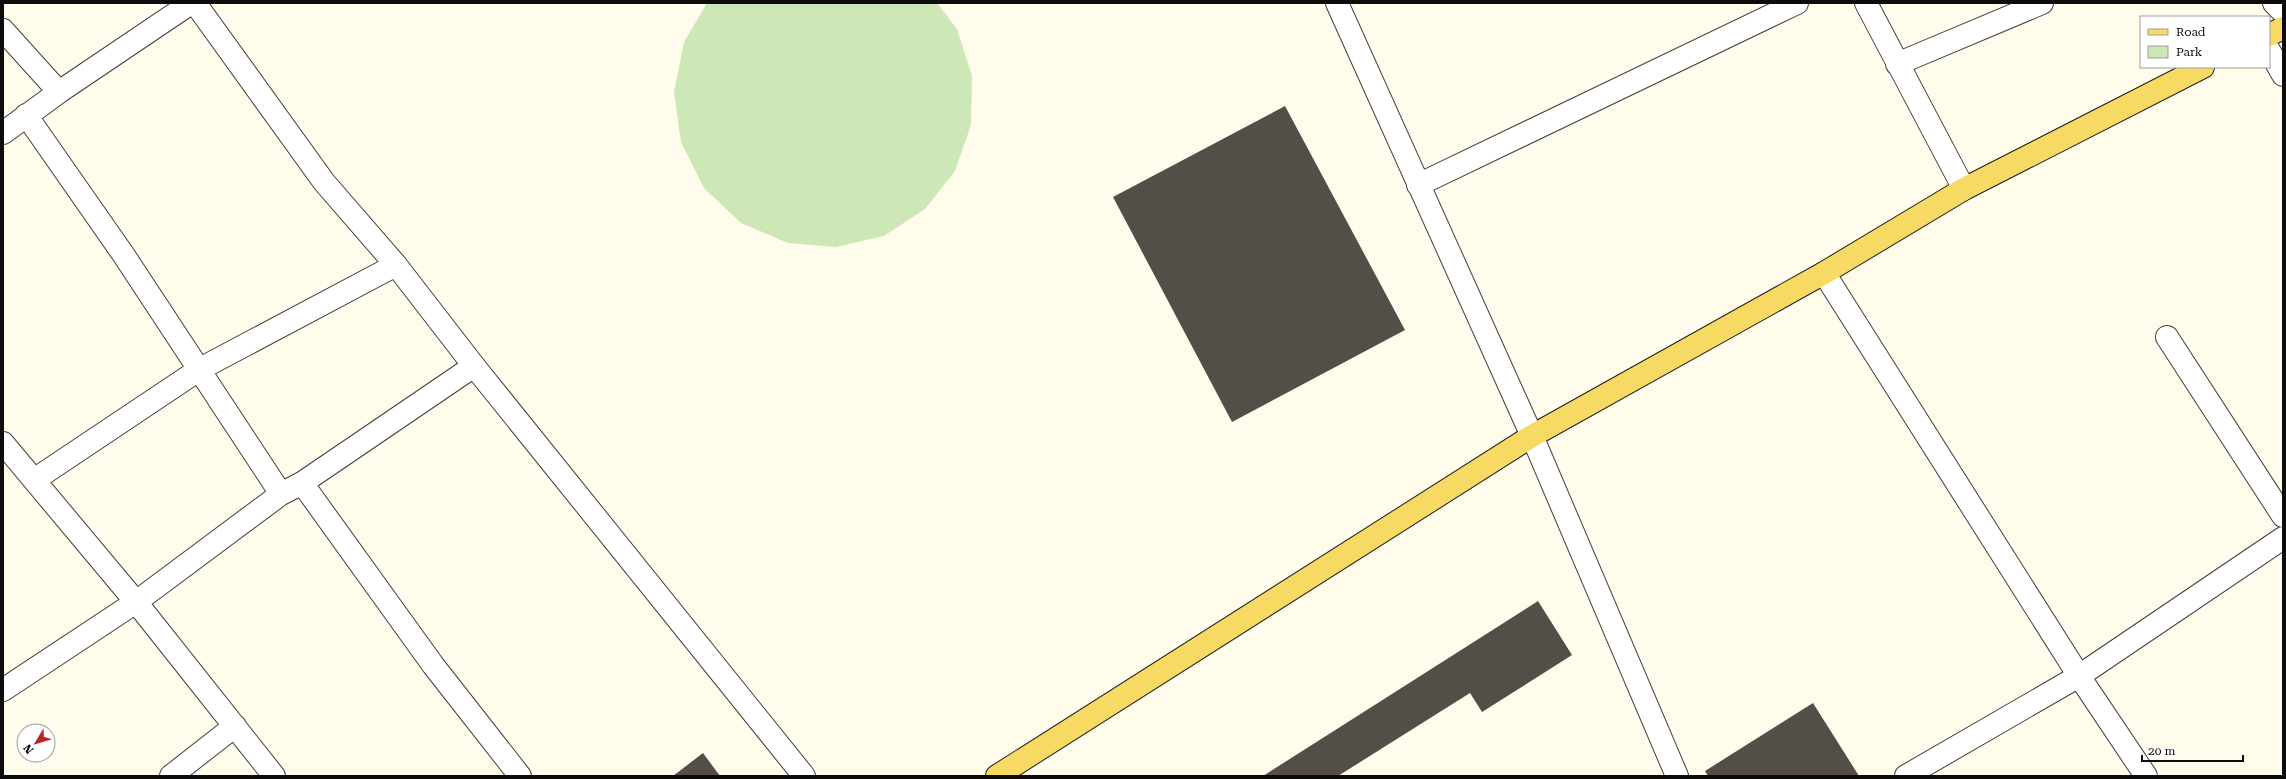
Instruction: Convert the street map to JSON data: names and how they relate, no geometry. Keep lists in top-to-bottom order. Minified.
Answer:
{"legend":["Road","Park"],"scale_bar":"20 m","north":"bottom left"}
